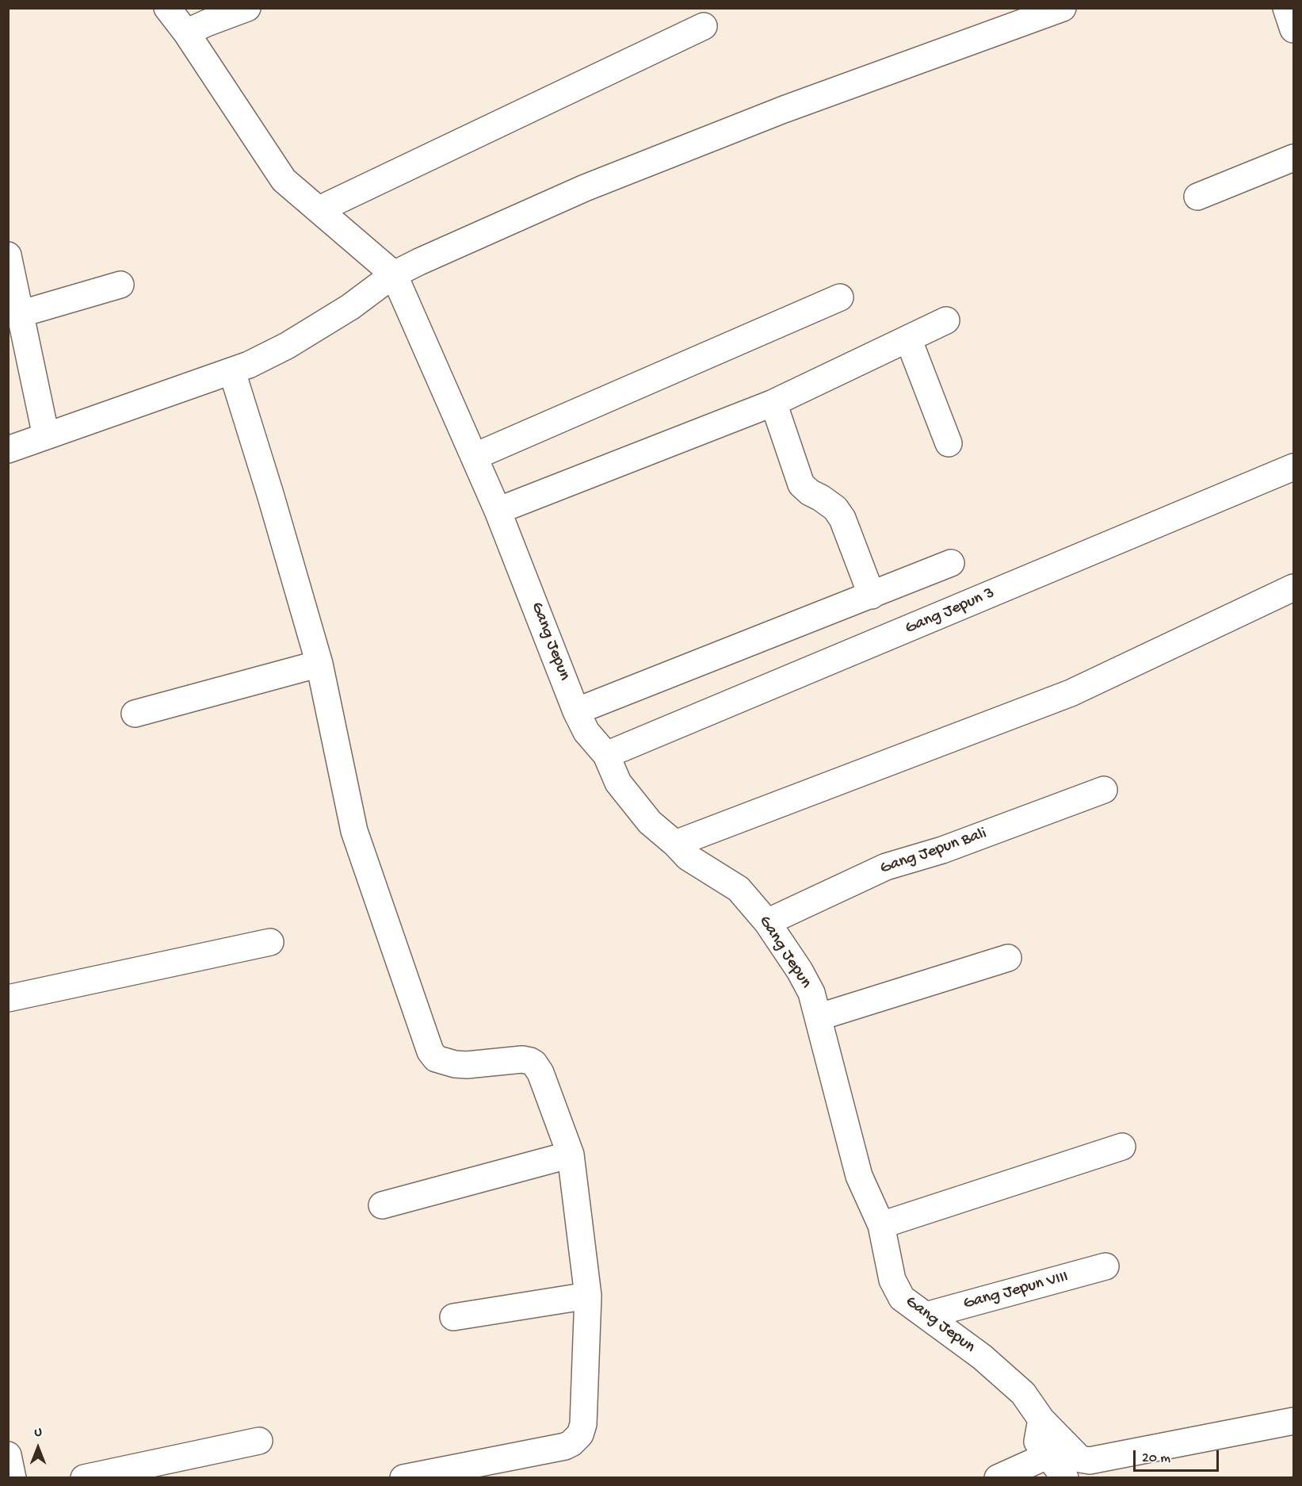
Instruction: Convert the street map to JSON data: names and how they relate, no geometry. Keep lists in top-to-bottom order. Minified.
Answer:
{"streets":{"street":["Gang Jepun 3","Gang Jepun","Gang Jepun Bali","Gang Jepun VIII"]},"crossings":[["Gang Jepun 3","Gang Jepun"],["Gang Jepun","Gang Jepun Bali"],["Gang Jepun","Gang Jepun VIII"]],"scale_bar":"20 m","north":"top"}
